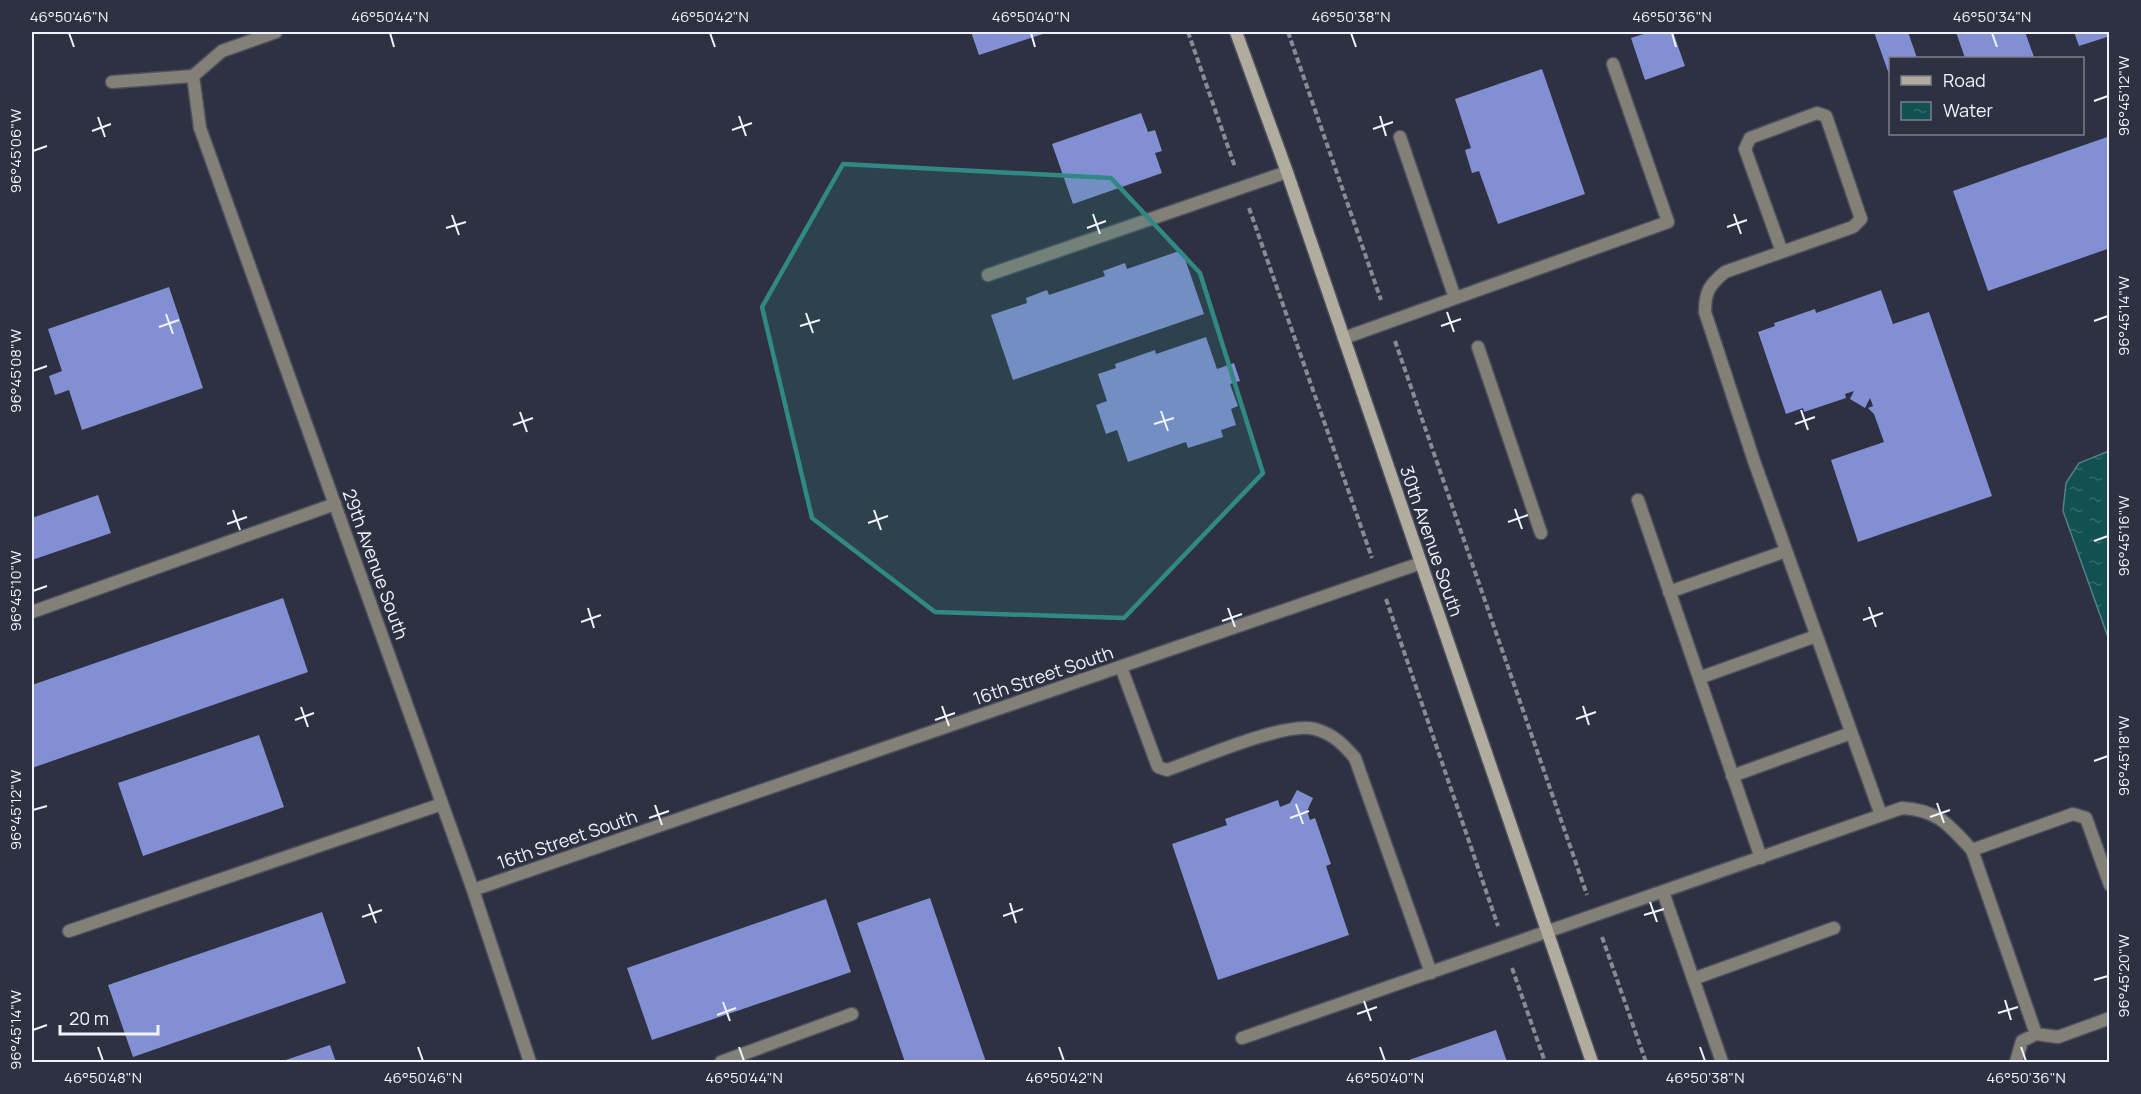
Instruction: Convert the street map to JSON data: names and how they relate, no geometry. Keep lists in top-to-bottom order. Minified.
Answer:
{"streets":{"street":["30th Avenue South","29th Avenue South","16th Street South"]},"crossings":[["30th Avenue South","16th Street South"],["29th Avenue South","16th Street South"]],"legend":["Road","Water"],"scale_bar":"20 m","coordinates":["46°50'46\"N","46°50'44\"N","46°50'42\"N","46°50'40\"N","46°50'38\"N","46°50'36\"N","46°50'34\"N","96°45'12\"W","96°45'06\"W","96°45'14\"W","96°45'08\"W","96°45'16\"W","96°45'10\"W","96°45'18\"W","96°45'20\"W","46°50'48\"N"]}
